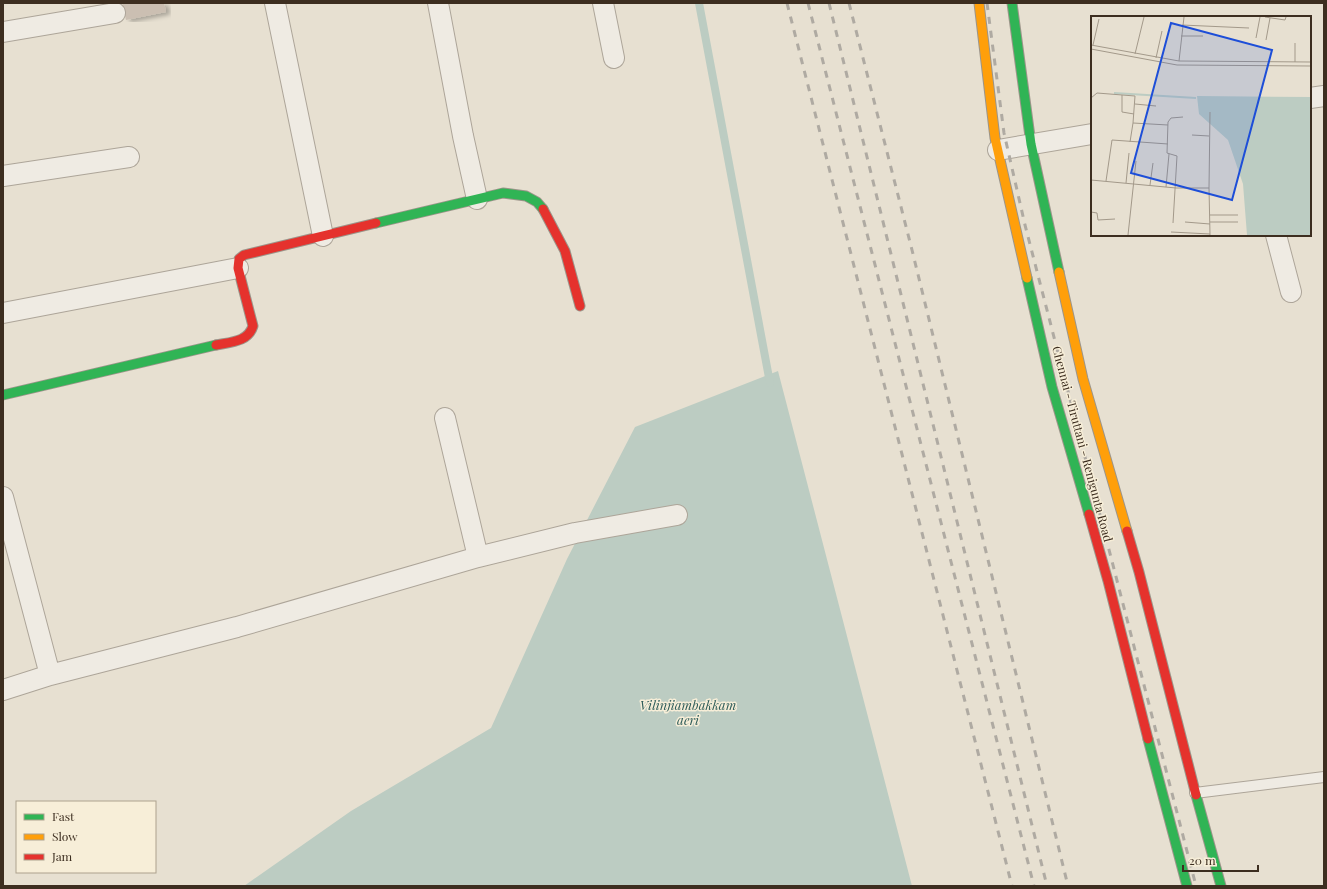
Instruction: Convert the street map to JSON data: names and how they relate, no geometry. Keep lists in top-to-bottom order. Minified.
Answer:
{"streets":{"main road":["Chennai - Tiruttani - Renigunta Road"]},"water":["Vilinjiambakkam aeri"],"legend":["Fast","Slow","Jam"],"scale_bar":"20 m"}
